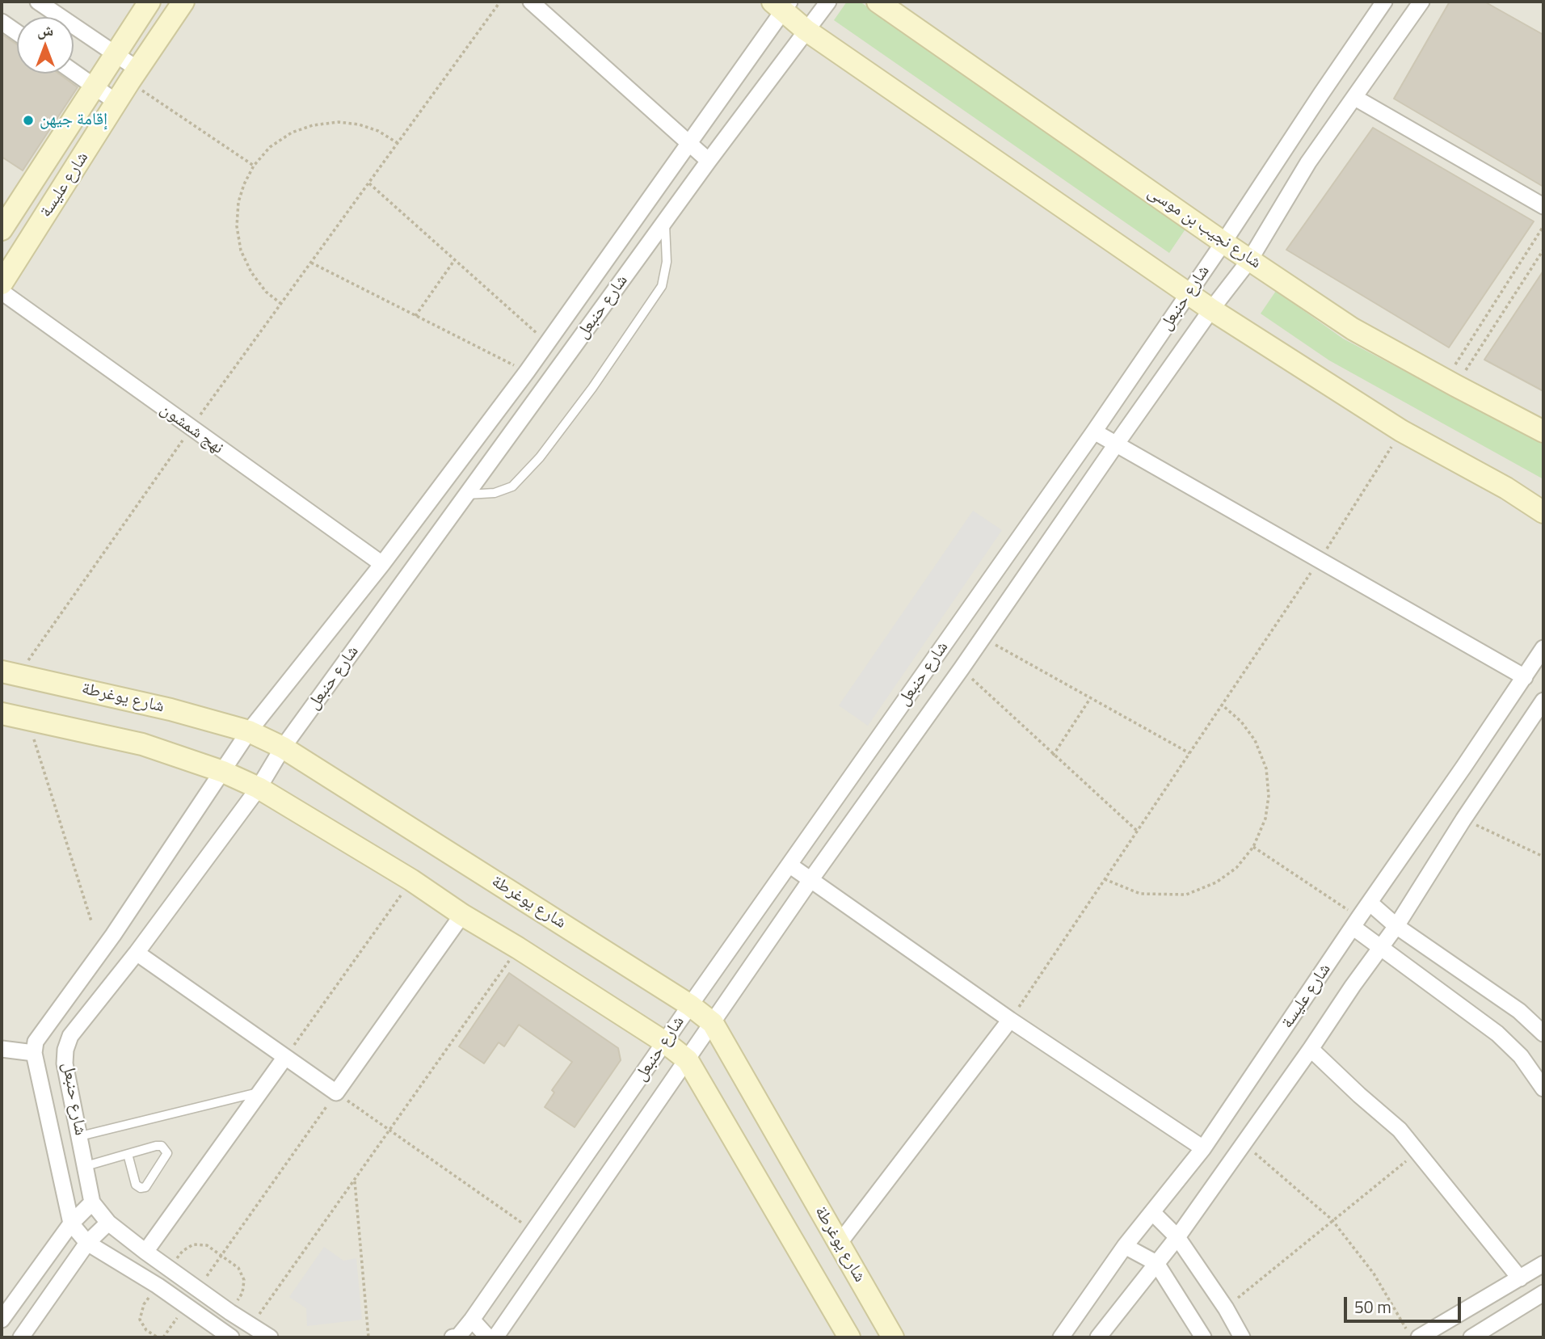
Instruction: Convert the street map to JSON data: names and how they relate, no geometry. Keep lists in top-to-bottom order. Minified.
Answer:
{"streets":{"street":["شارع عليسة","شارع نجيب بن موسى","شارع حنبعل","نهج شمشون","شارع يوغرطة"]},"crossings":[["شارع نجيب بن موسى","شارع حنبعل"],["شارع حنبعل","نهج شمشون"],["شارع حنبعل","شارع يوغرطة"]],"places":["إقامة جيهن"],"scale_bar":"50 m","north":"top"}
